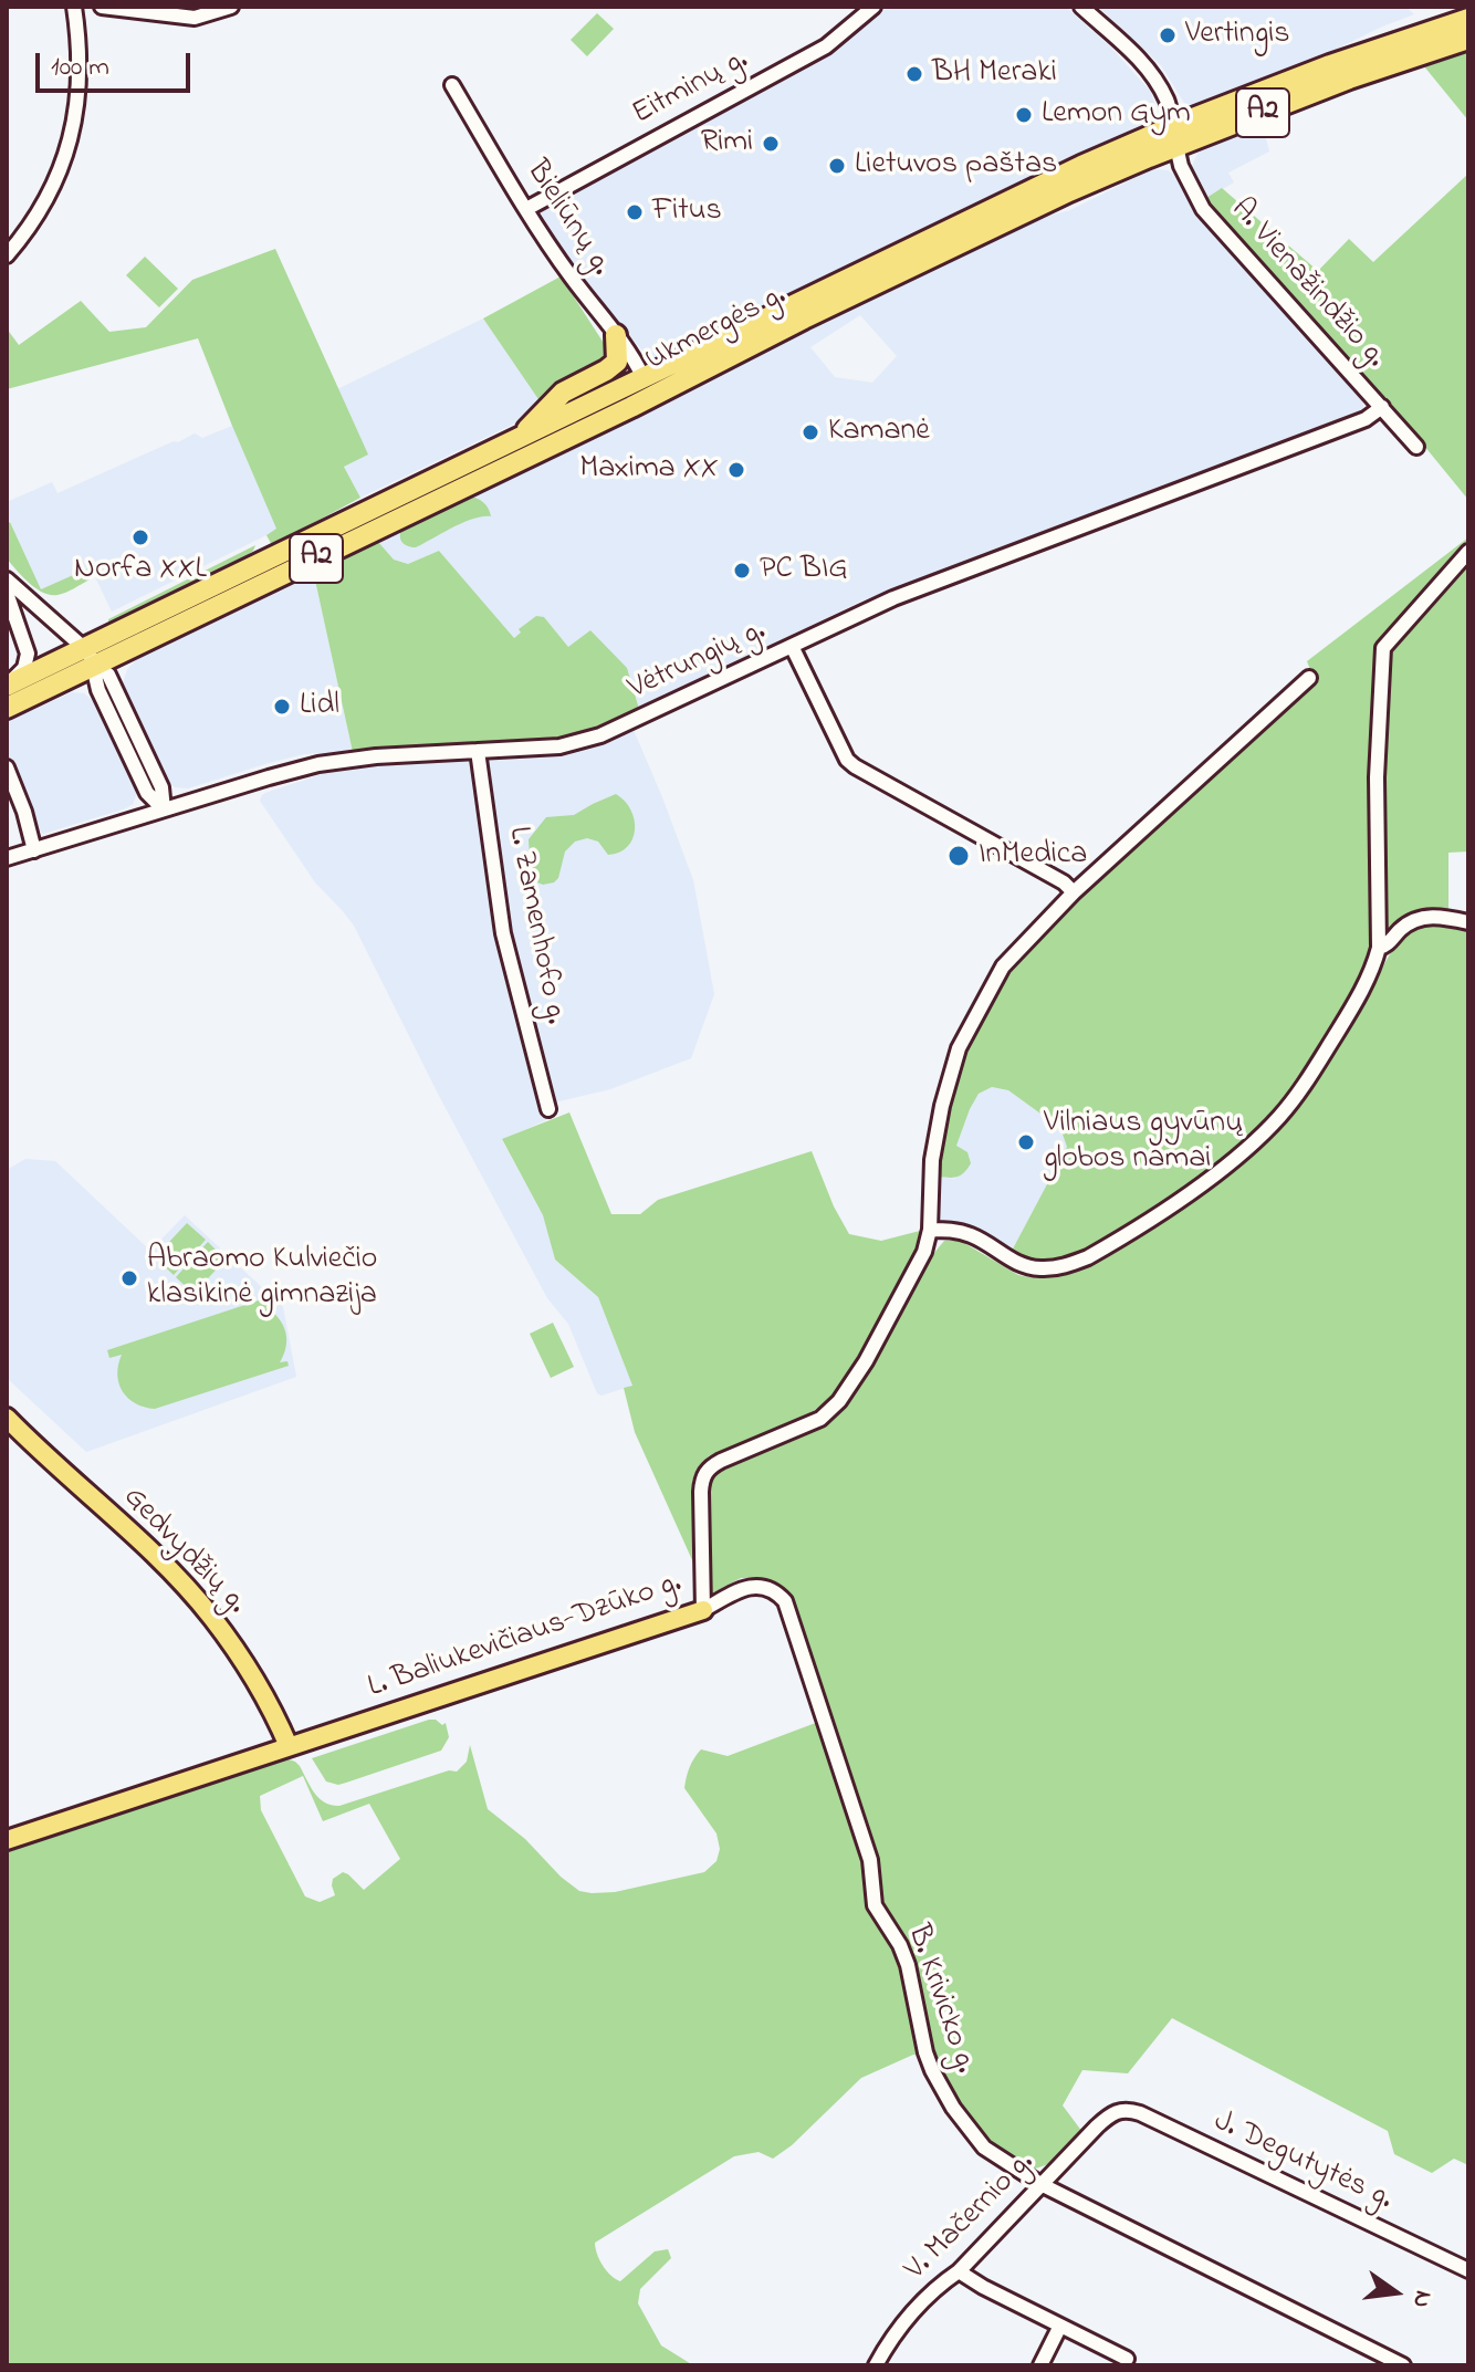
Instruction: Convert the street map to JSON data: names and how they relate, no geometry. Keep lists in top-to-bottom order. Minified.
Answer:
{"streets":{"highway":["A2","Ukmergės g."],"main road":["Gedvydžių g.","L. Baliukevičiaus-Dzūko g."],"street":["Eitminų g.","Bieliūnų g.","A. Vienažindžio g.","Vėtrungių g.","L. Zamenhofo g.","B. Krivicko g.","J. Degutytės g.","V. Mačernio g."]},"crossings":[["Eitminų g.","Bieliūnų g."],["Bieliūnų g.","Ukmergės g."],["A. Vienažindžio g.","Ukmergės g."],["A. Vienažindžio g.","Vėtrungių g."],["Vėtrungių g.","L. Zamenhofo g."],["Gedvydžių g.","L. Baliukevičiaus-Dzūko g."],["L. Baliukevičiaus-Dzūko g.","B. Krivicko g."],["B. Krivicko g.","V. Mačernio g."],["J. Degutytės g.","V. Mačernio g."]],"places":["Vertingis","BH Meraki","Lemon Gym","Rimi","Lietuvos paštas","Fitus","Kamanė","Maxima XX","Norfa XXL","PC BIG","Lidl","InMedica","Vilniaus gyvūnų globos namai","Abraomo Kulviečio klasikinė gimnazija"],"scale_bar":"100 m","north":"right"}
